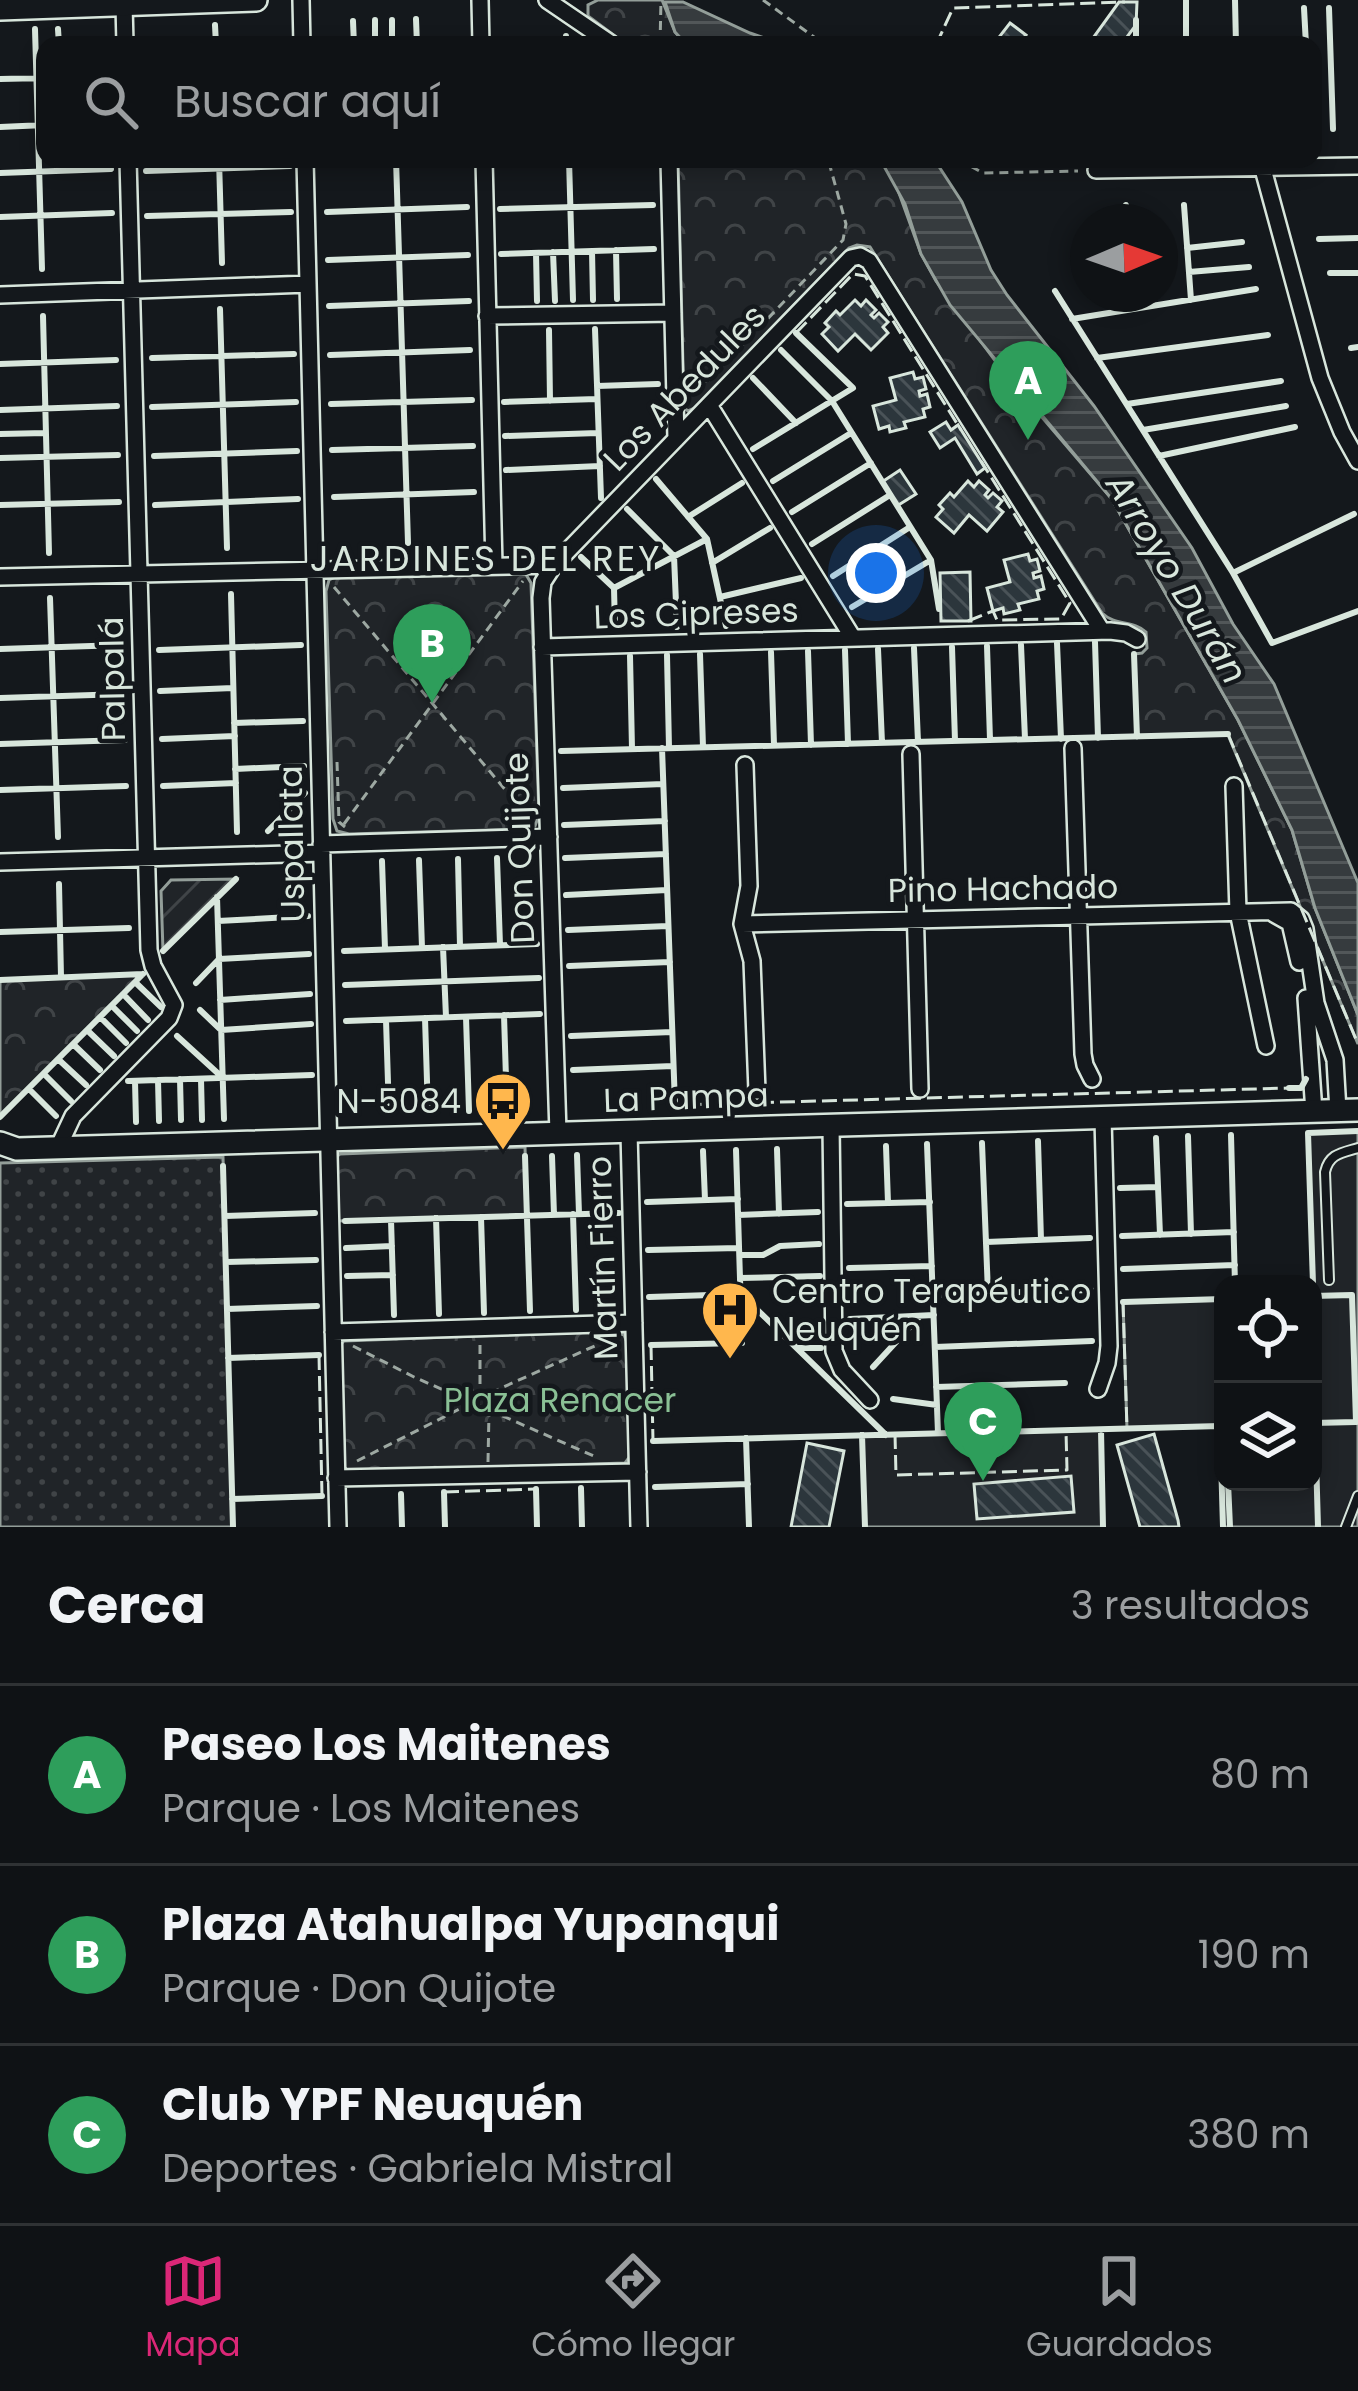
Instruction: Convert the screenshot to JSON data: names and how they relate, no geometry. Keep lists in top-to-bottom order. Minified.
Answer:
{"streets":{"street":["Los Abedules","Los Cipreses","Palpalá","Uspallata","Don Quijote","Pino Hachado","La Pampa","Martín Fierro"]},"crossings":[["Los Abedules","Los Cipreses"],["Los Abedules","Don Quijote"],["Los Cipreses","Don Quijote"],["Palpalá","La Pampa"],["Uspallata","La Pampa"],["Don Quijote","La Pampa"],["La Pampa","Martín Fierro"]],"districts":["JARDINES DEL REY"],"water":["Arroyo Durán"],"parks":["Plaza Renacer"],"places":{"bus stop":["N-5084"],"hospital":["Centro Terapéutico Neuquén"]},"north":"right","page":{"search":"Buscar aquí","pins":["A","B","C"],"heading":["Cerca","3 resultados"],"list":[{"mark":"A","name":"Paseo Los Maitenes","note":"Parque · Los Maitenes","value":"80 m"},{"mark":"B","name":"Plaza Atahualpa Yupanqui","note":"Parque · Don Quijote","value":"190 m"},{"mark":"C","name":"Club YPF Neuquén","note":"Deportes · Gabriela Mistral","value":"380 m"}],"nav":["Mapa","Cómo llegar","Guardados"]}}
